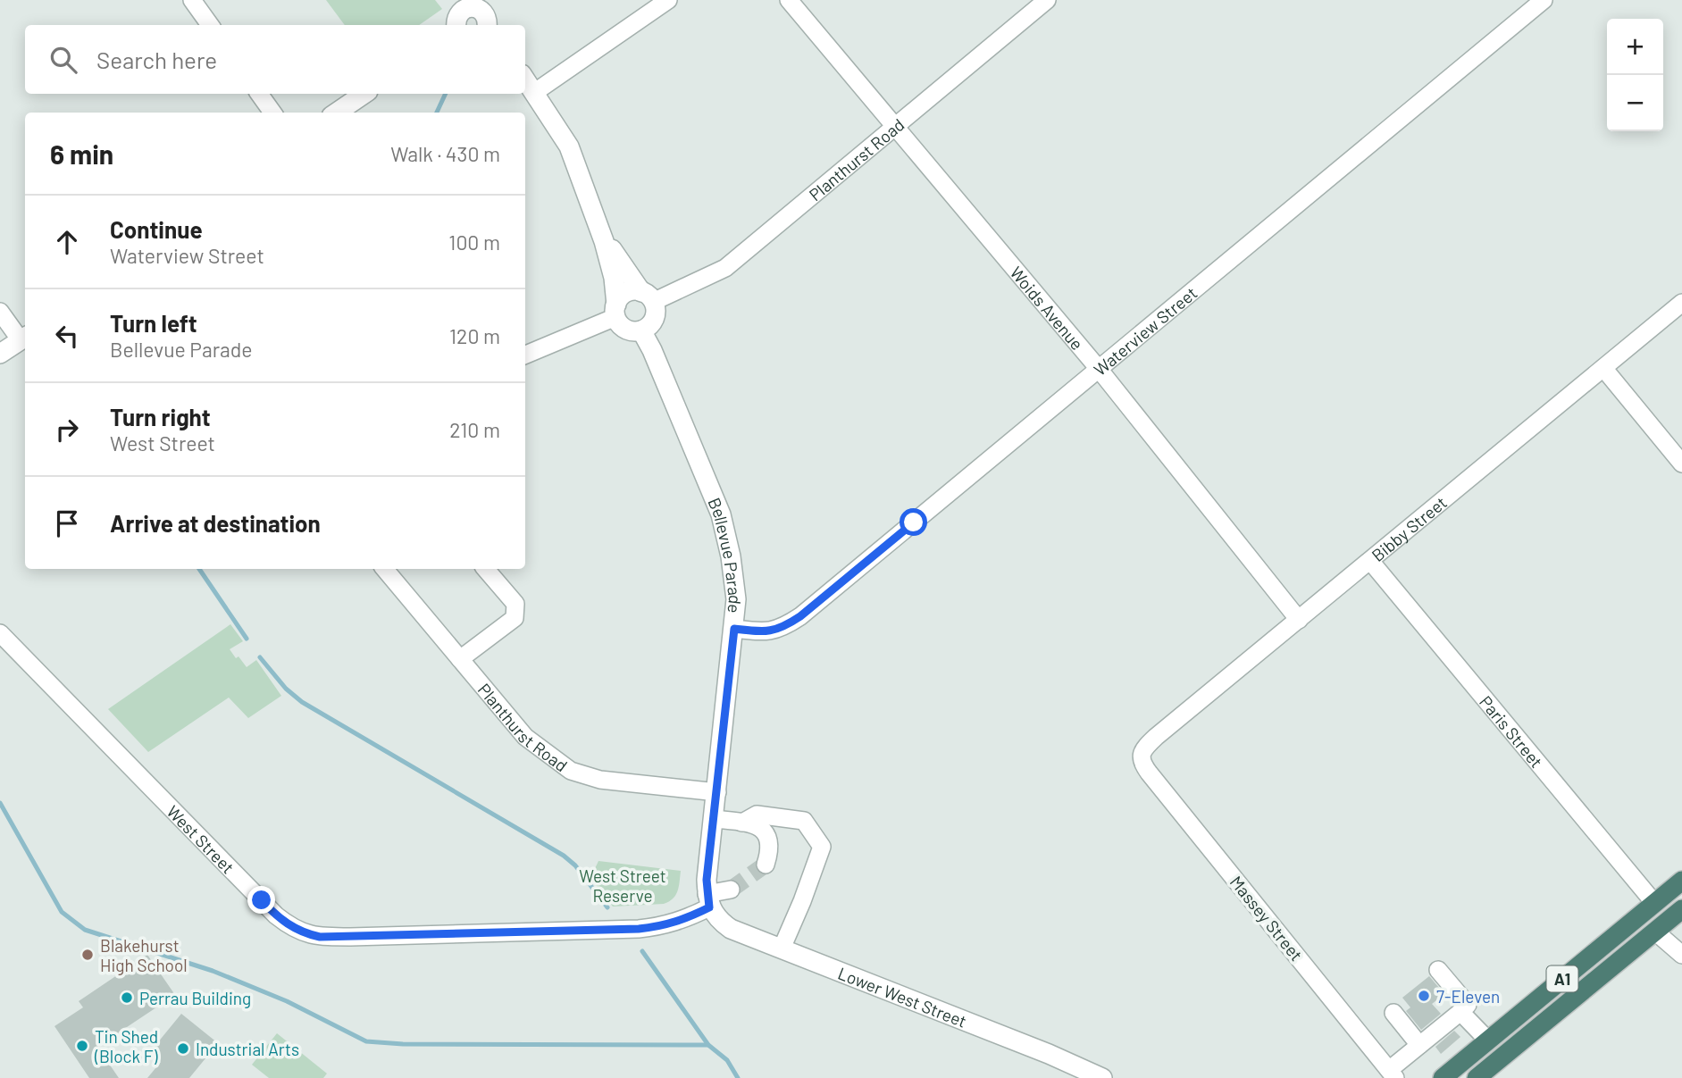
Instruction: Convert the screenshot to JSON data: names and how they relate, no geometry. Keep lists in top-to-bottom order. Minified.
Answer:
{"streets":{"highway":["A1"],"street":["Planthurst Road","Woids Avenue","Waterview Street","Bibby Street","Bellevue Parade","Paris Street","West Street","Massey Street","Lower West Street"]},"crossings":[["Planthurst Road","Woids Avenue"],["Planthurst Road","Bellevue Parade"],["Woids Avenue","Waterview Street"],["Woids Avenue","Bibby Street"],["Waterview Street","Bellevue Parade"],["Bibby Street","Paris Street"],["Bibby Street","Massey Street"],["Bellevue Parade","West Street"],["Bellevue Parade","Lower West Street"],["Paris Street","A1"],["West Street","Lower West Street"]],"parks":["West Street Reserve"],"places":["Blakehurst High School","7-Eleven","Perrau Building","Tin Shed (Block F)","Industrial Arts"],"page":{"map_buttons":["+","−"],"search":"Search here","heading":["6 min","Walk · 430 m"],"list":[["Continue","Waterview Street","100 m"],["Turn left","Bellevue Parade","120 m"],["Turn right","West Street","210 m"],"Arrive at destination"]}}
